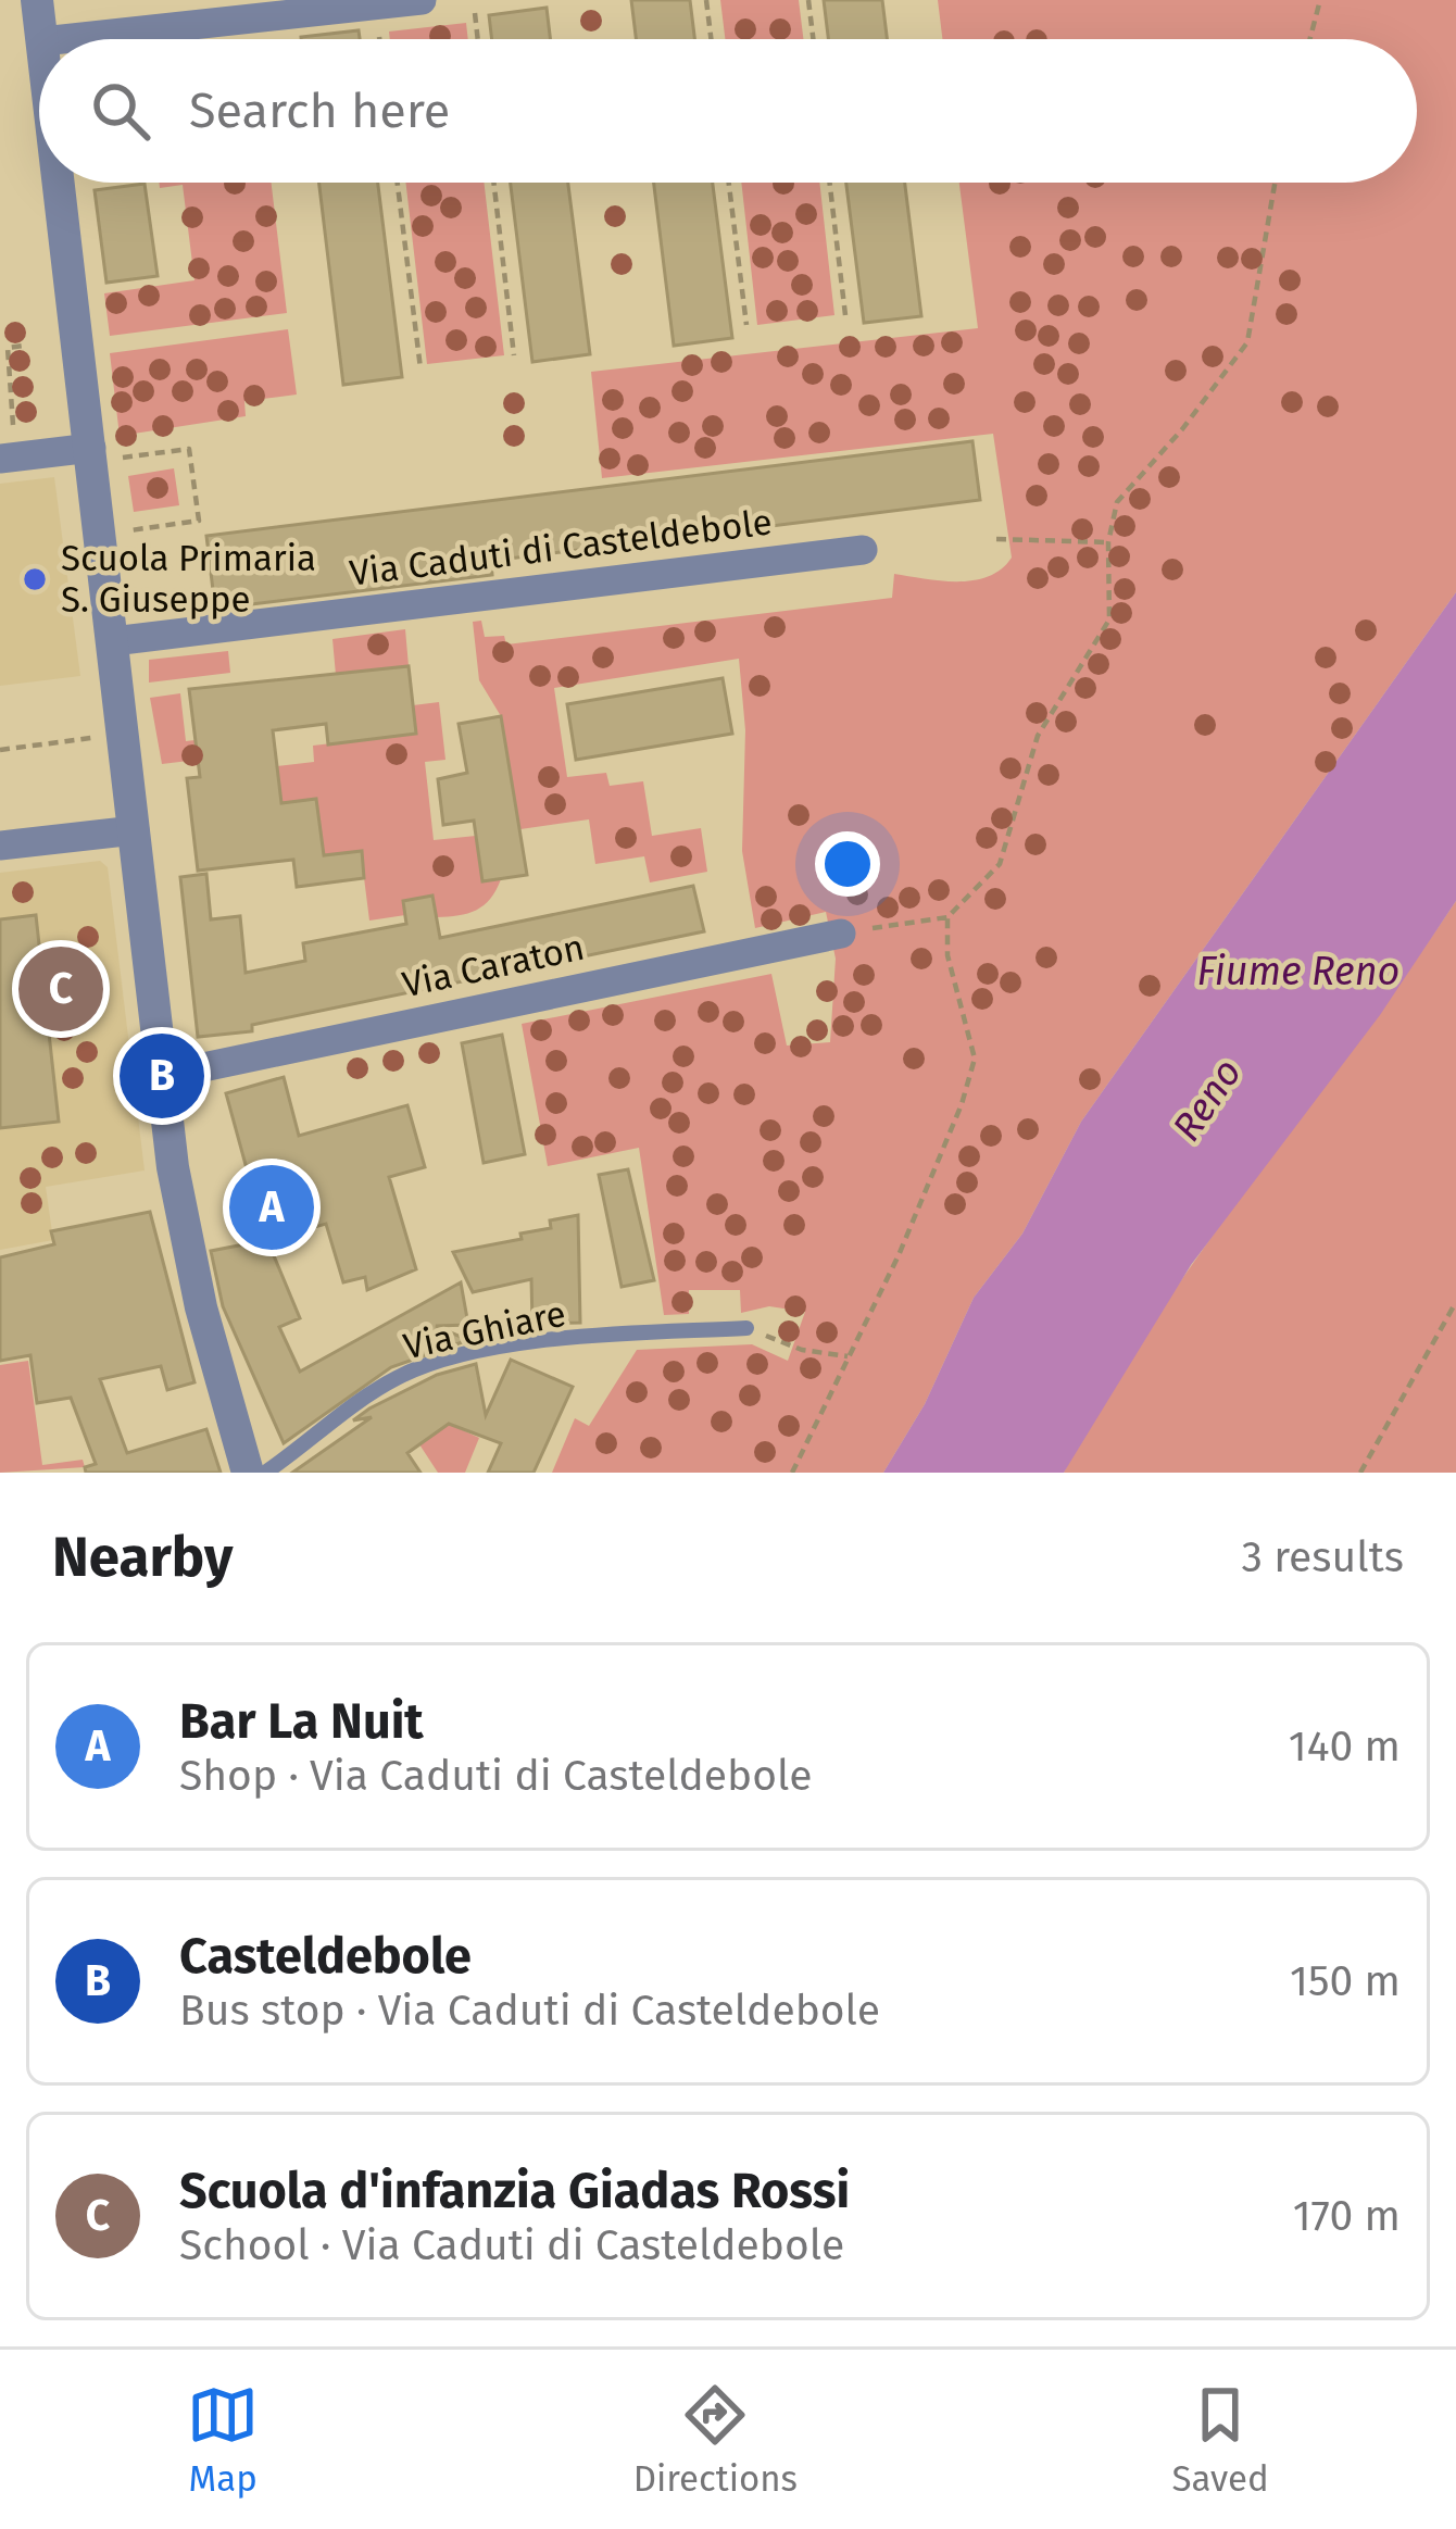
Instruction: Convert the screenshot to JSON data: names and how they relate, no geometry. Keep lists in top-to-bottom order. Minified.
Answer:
{"streets":{"street":["Via Caduti di Casteldebole","Via Caraton"],"lane":["Via Ghiare"]},"water":["Fiume Reno","Reno"],"places":["Scuola Primaria S. Giuseppe"],"page":{"search":"Search here","pins":["C","B","A"],"heading":["Nearby","3 results"],"list":[{"mark":"A","name":"Bar La Nuit","note":"Shop · Via Caduti di Casteldebole","value":"140 m"},{"mark":"B","name":"Casteldebole","note":"Bus stop · Via Caduti di Casteldebole","value":"150 m"},{"mark":"C","name":"Scuola d'infanzia Giadas Rossi","note":"School · Via Caduti di Casteldebole","value":"170 m"}],"nav":["Map","Directions","Saved"]}}
